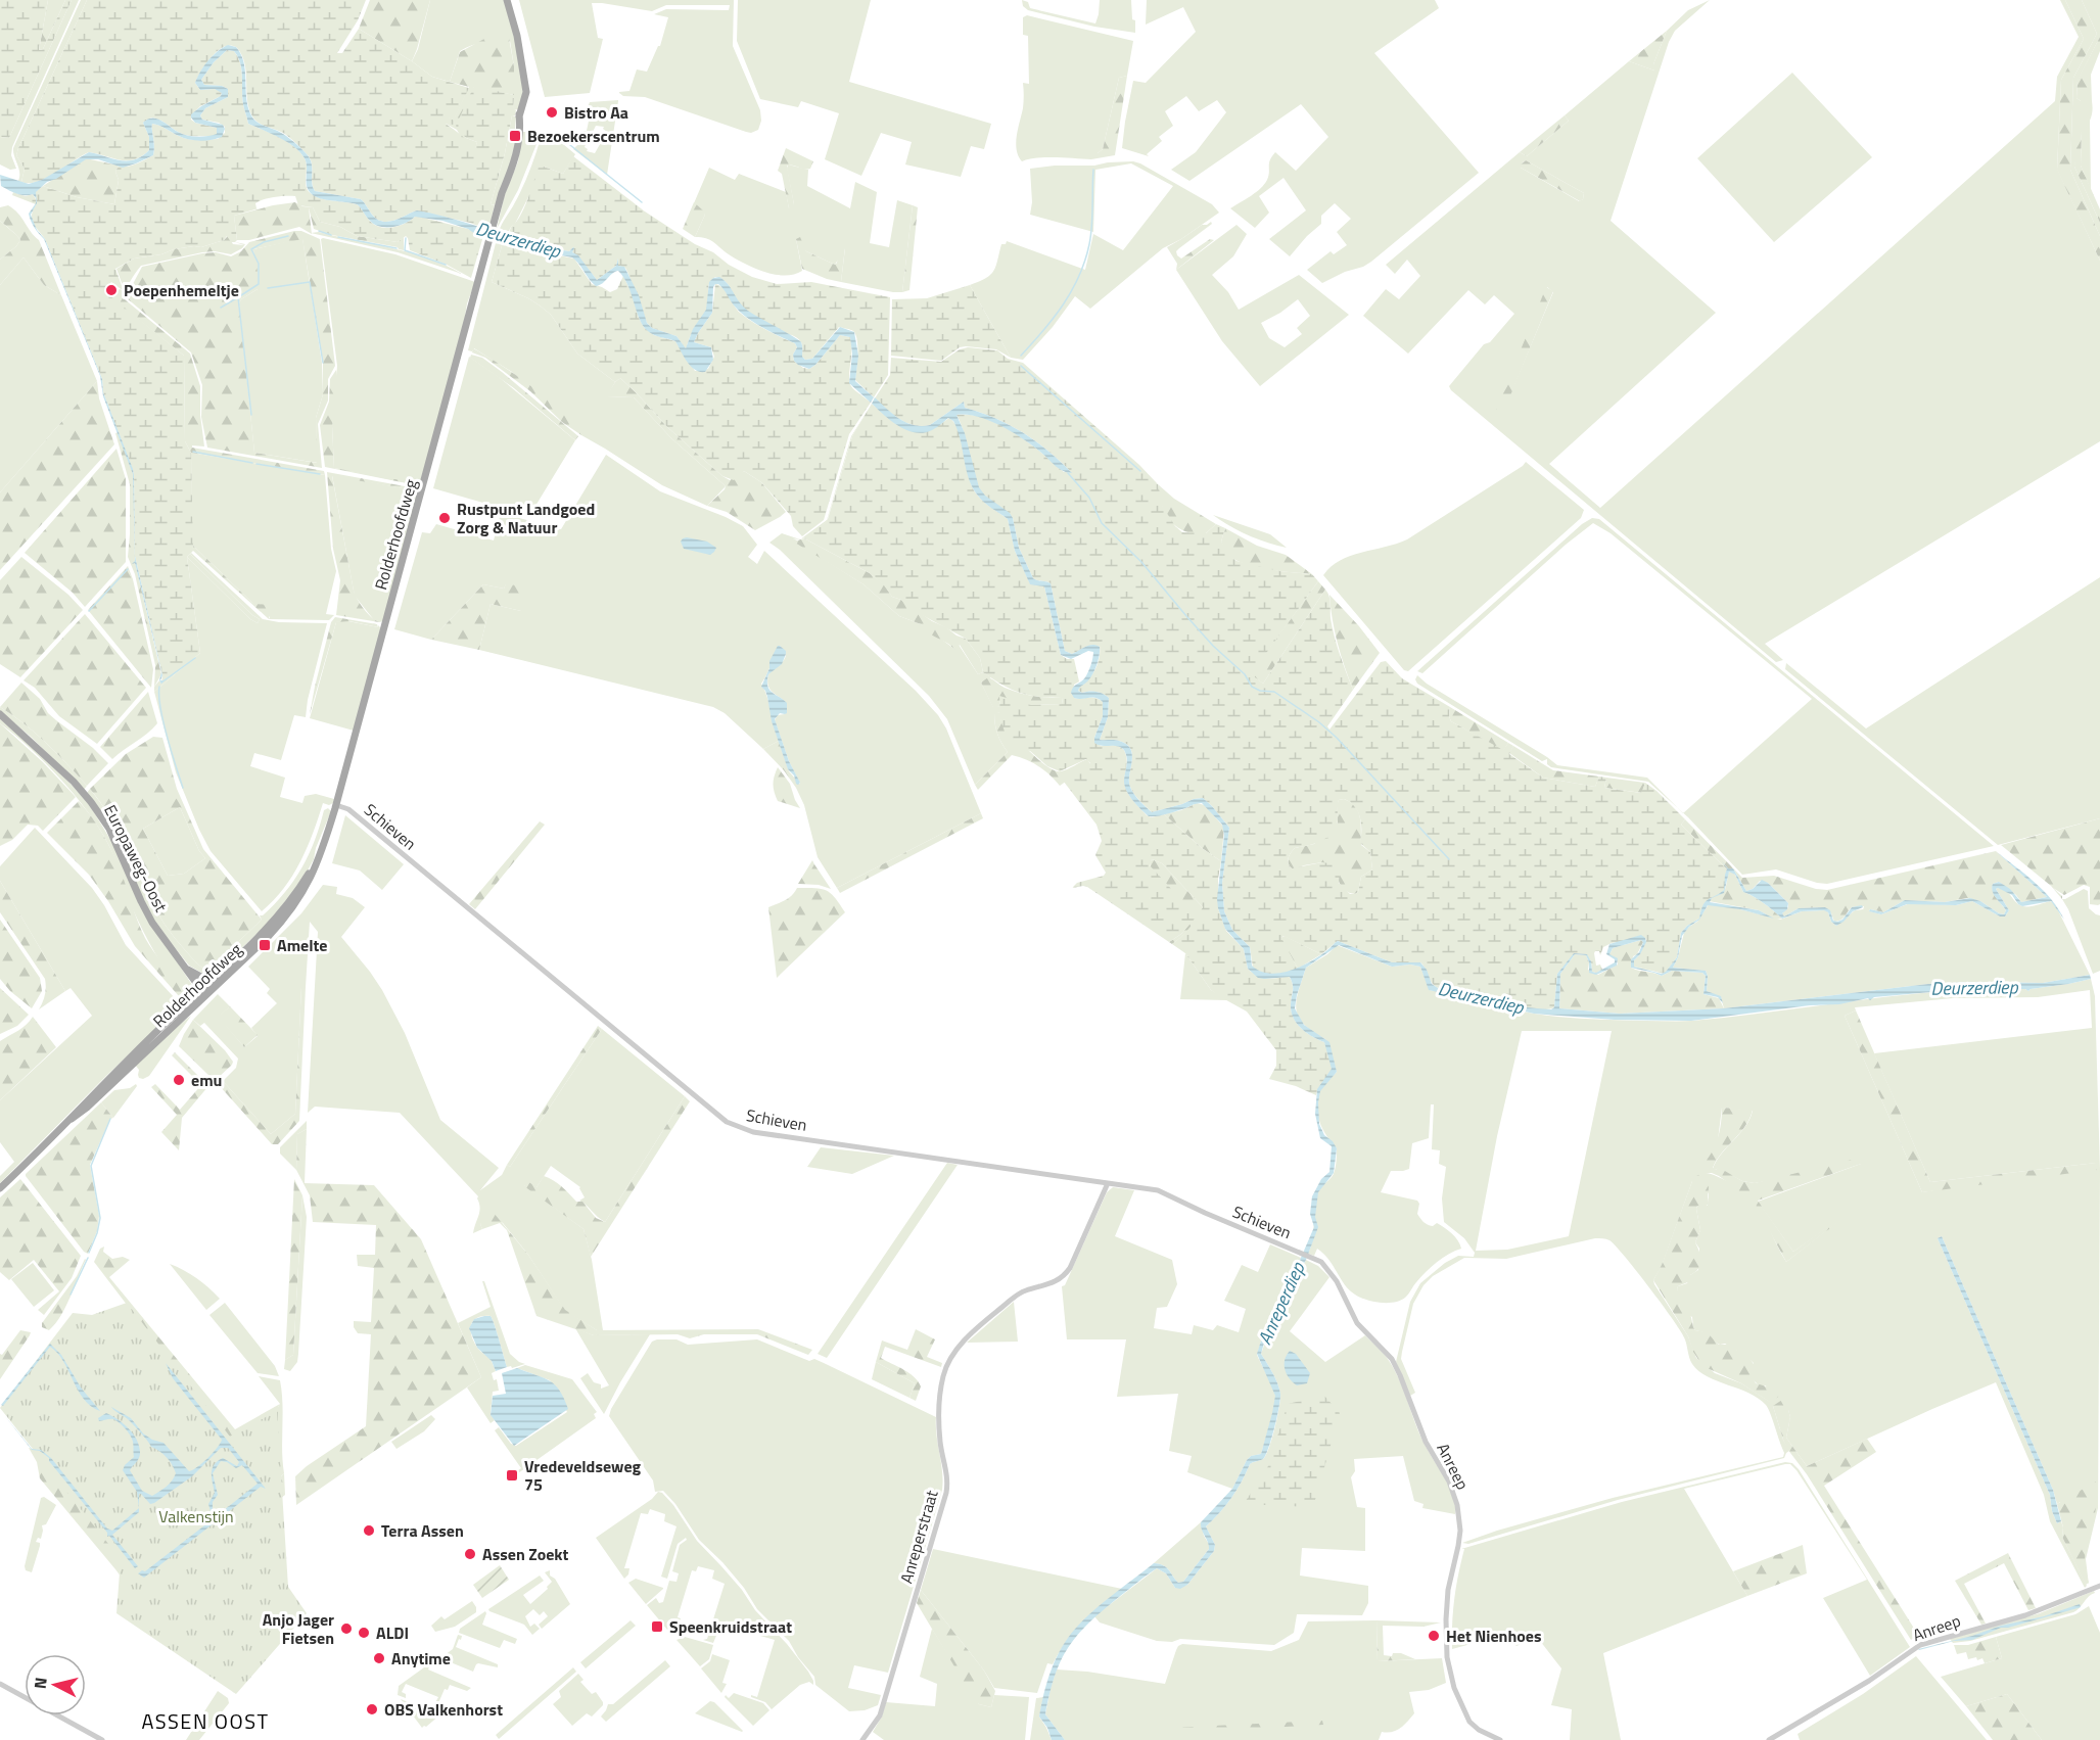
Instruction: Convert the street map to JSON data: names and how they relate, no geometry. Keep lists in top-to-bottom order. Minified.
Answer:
{"streets":{"main road":["Rolderhoofdweg","Europaweg-Oost"],"street":["Schieven","Anreep","Anreperstraat"]},"crossings":[["Rolderhoofdweg","Schieven"],["Rolderhoofdweg","Europaweg-Oost"],["Schieven","Anreep"],["Schieven","Anreperstraat"]],"districts":["ASSEN OOST"],"water":["Deurzerdiep","Anreperdiep"],"parks":["Valkenstijn"],"places":{"other":["Bistro Aa","Poepenhemeltje","Rustpunt Landgoed Zorg & Natuur","emu","Terra Assen","Assen Zoekt","Anjo Jager Fietsen","ALDI","Het Nienhoes","Anytime","OBS Valkenhorst"],"transit":["Bezoekerscentrum","Amelte","Vredeveldseweg 75","Speenkruidstraat"]},"north":"left"}
